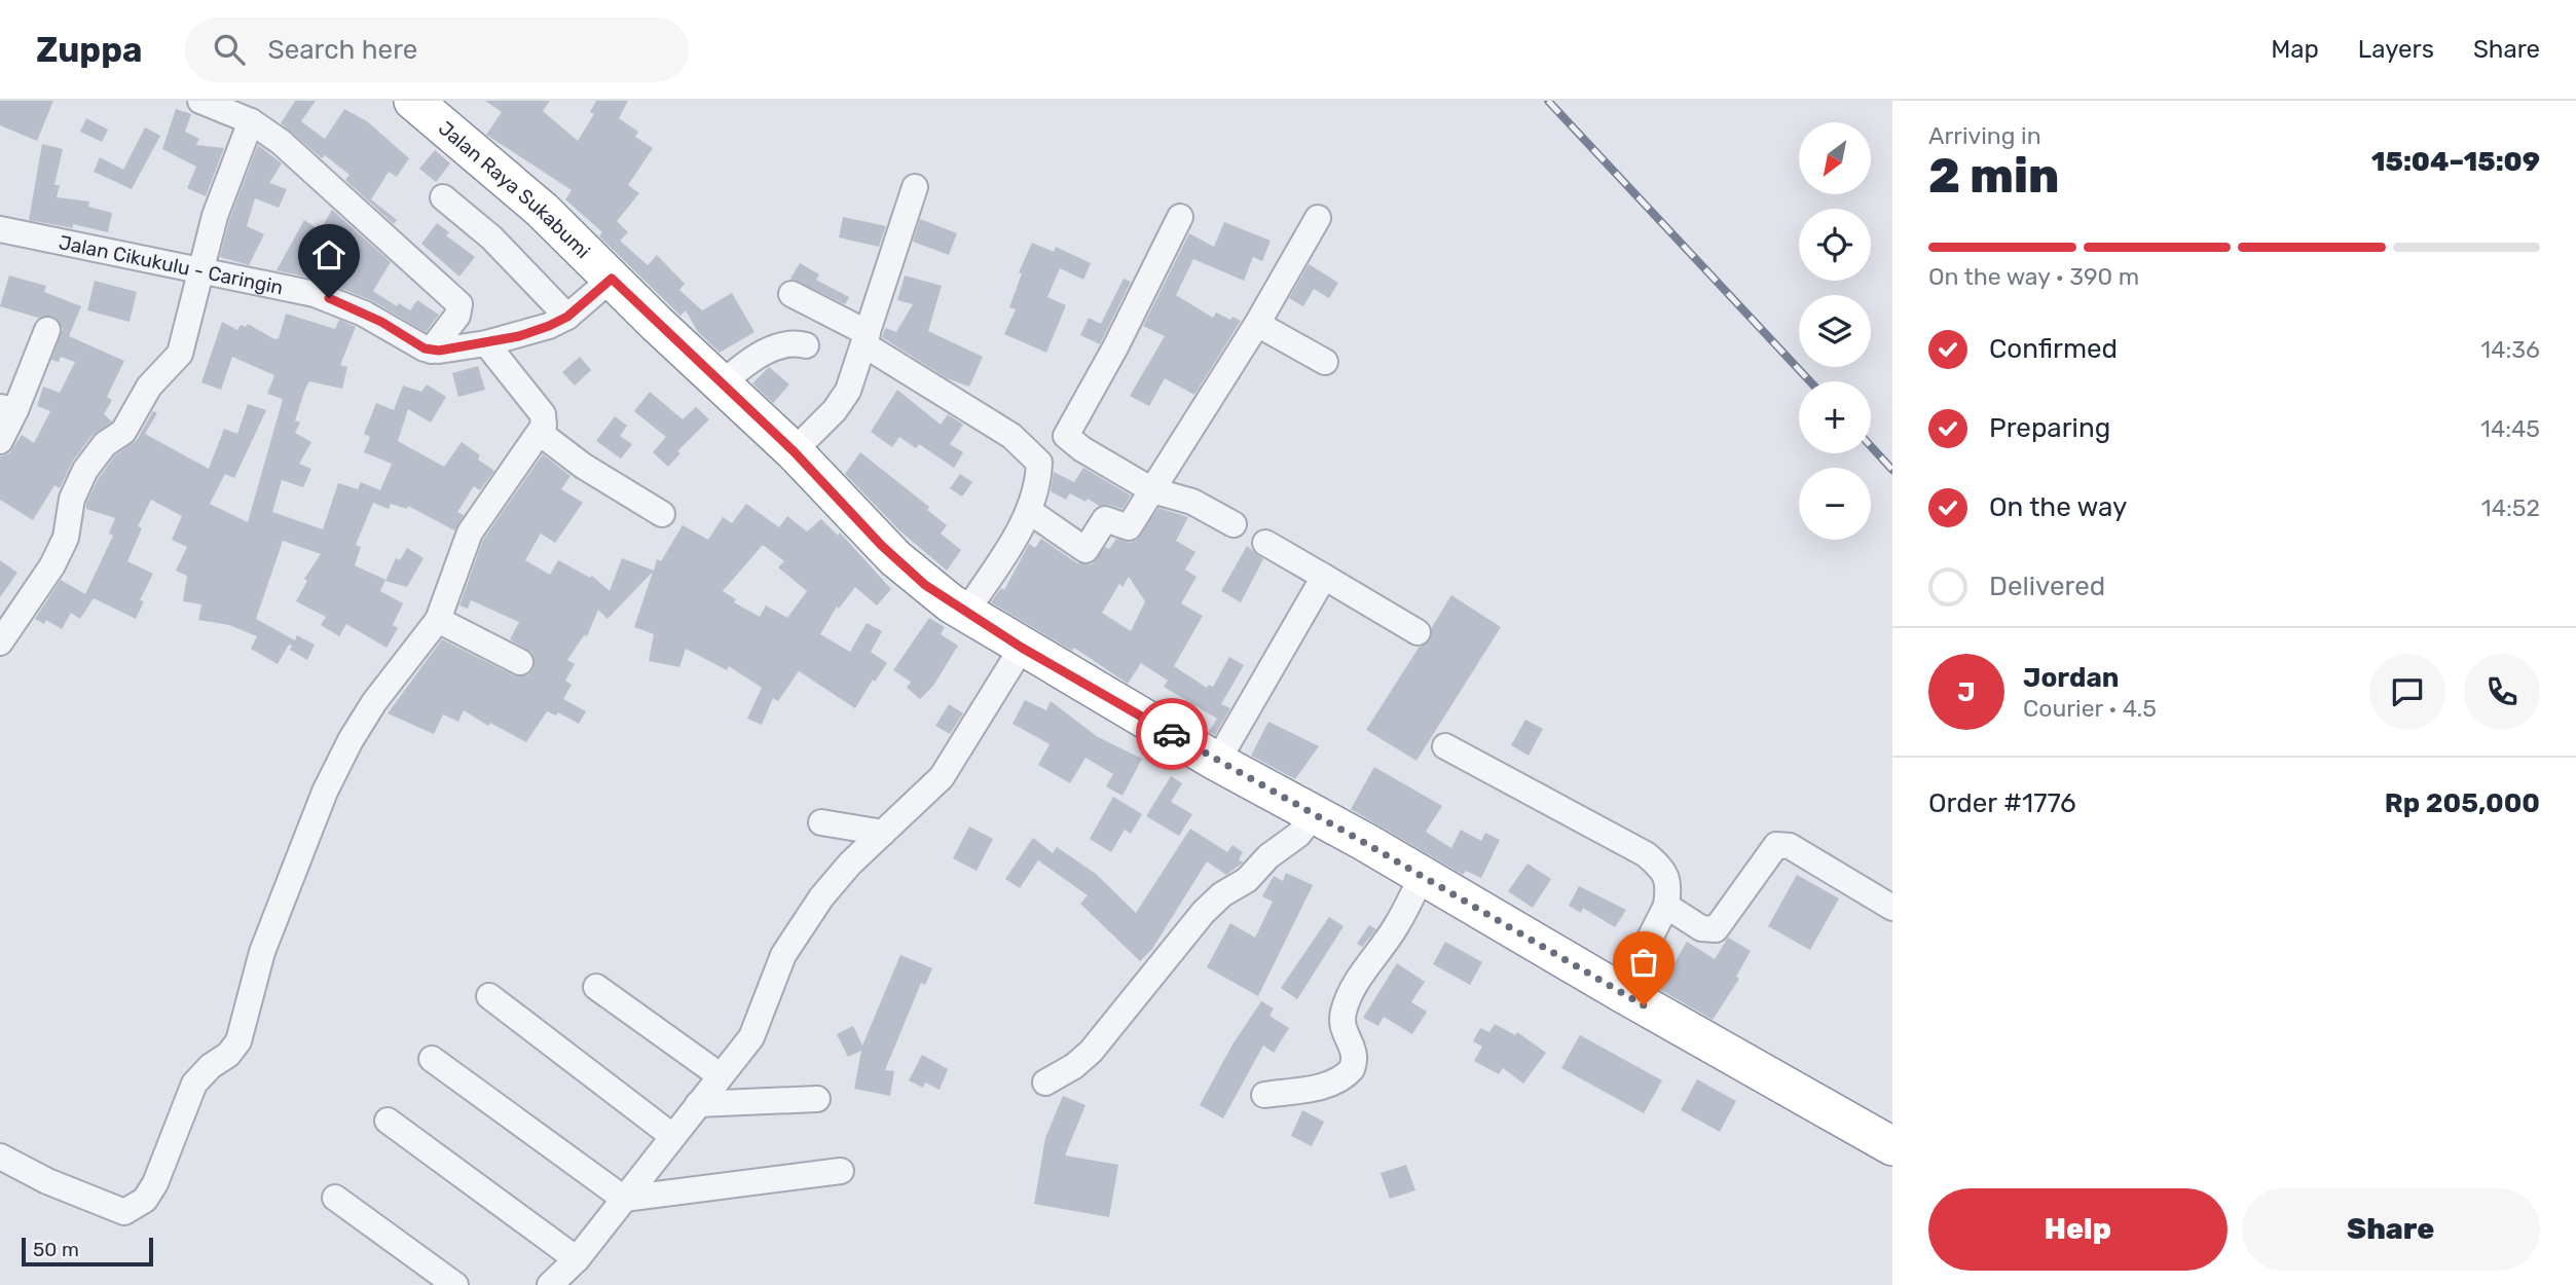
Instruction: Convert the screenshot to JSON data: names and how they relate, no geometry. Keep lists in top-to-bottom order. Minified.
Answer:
{"streets":{"highway":["Jalan Raya Sukabumi"],"street":["Jalan Cikukulu - Caringin"]},"scale_bar":"50 m","north":"bottom left","page":{"header":"Zuppa","search":"Search here","nav":["Map","Layers","Share"],"heading":["2 min","Arriving in","15:04–15:09"],"panel":["Jordan","Courier · 4.5","Order #1776","Rp 205,000"],"map_buttons":["+","−"],"bar":"On the way · 390 m","list":[["Confirmed","14:36"],["Preparing","14:45"],["On the way","14:52"],"Delivered"],"round":"J","buttons":["Help","Share"],"scale":"50 m"}}
